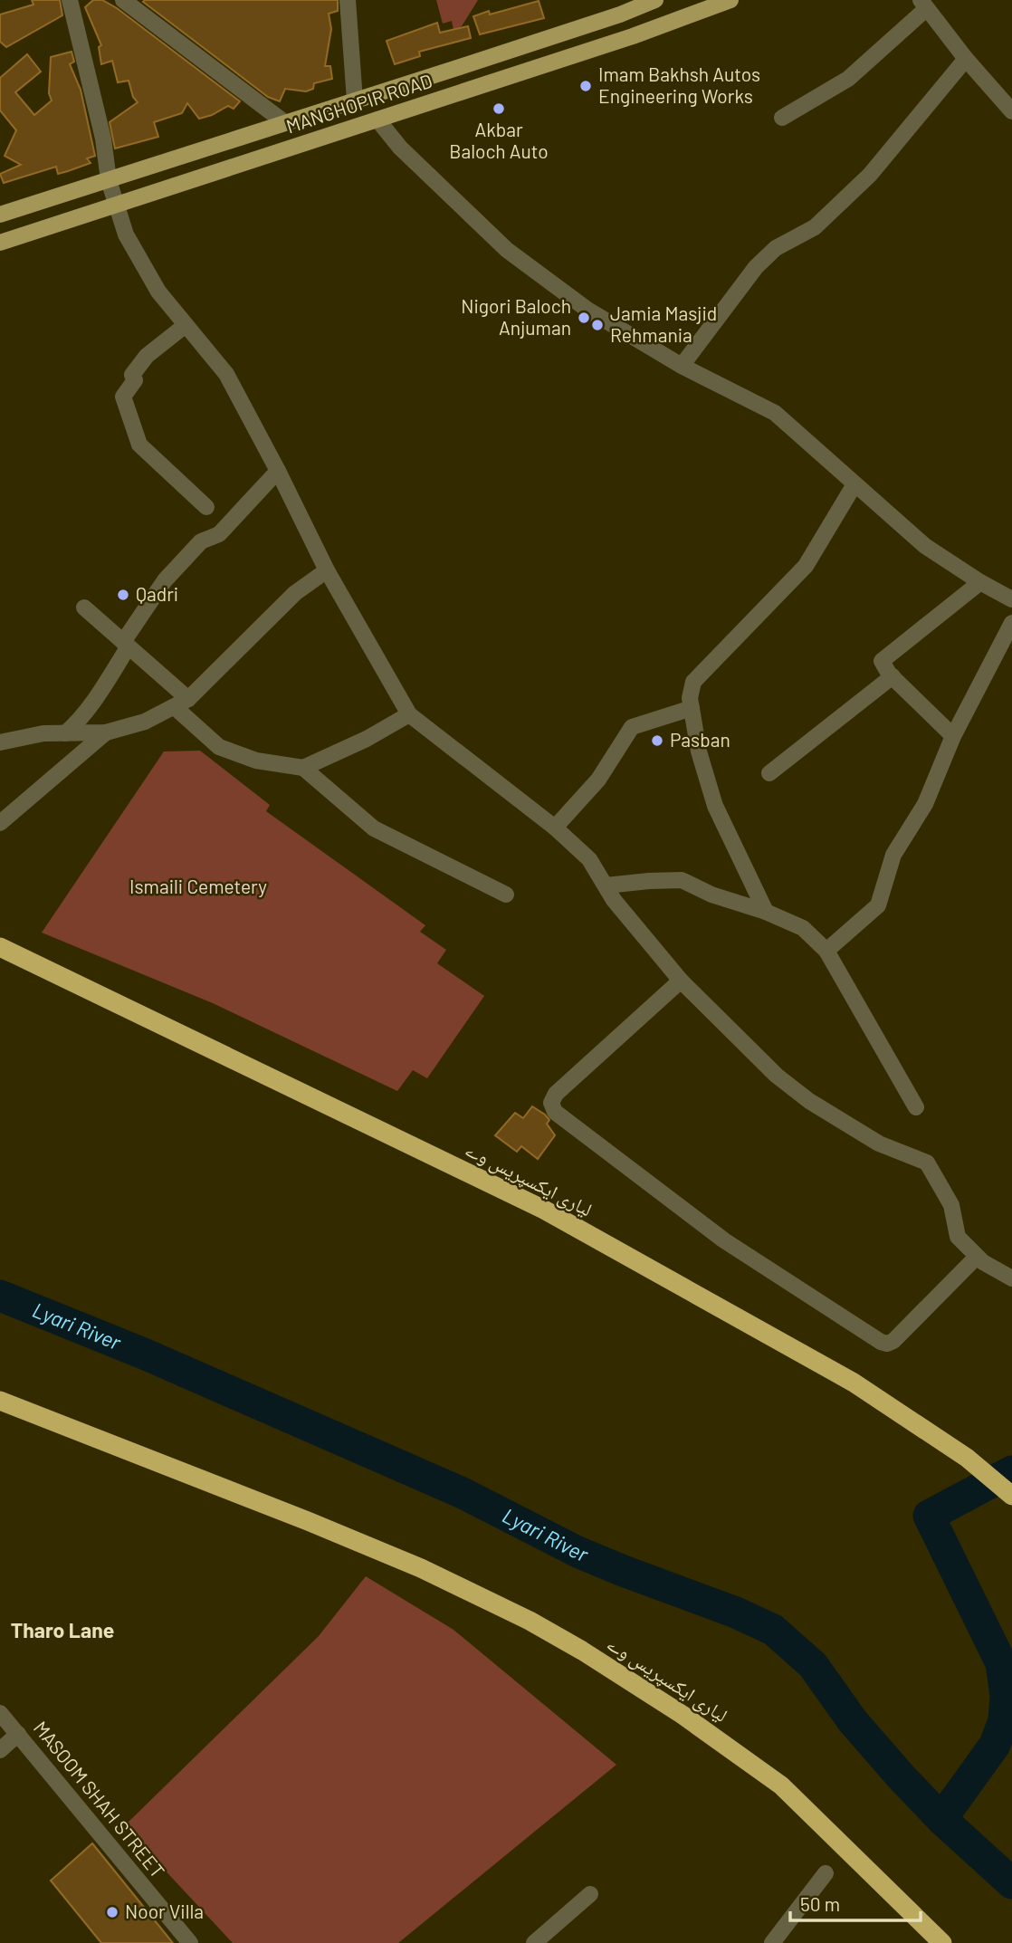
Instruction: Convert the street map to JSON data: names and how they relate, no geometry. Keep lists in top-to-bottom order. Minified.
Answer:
{"streets":{"highway":["لیاری ایکسپریس وے"],"main road":["MANGHOPIR ROAD"],"street":["MASOOM SHAH STREET"]},"districts":["Tharo Lane"],"water":["Lyari River"],"parks":["Ismaili Cemetery"],"places":["Imam Bakhsh Autos Engineering Works","Akbar Baloch Auto","Nigori Baloch Anjuman","Jamia Masjid Rehmania","Qadri","Pasban","Noor Villa"],"scale_bar":"50 m"}
